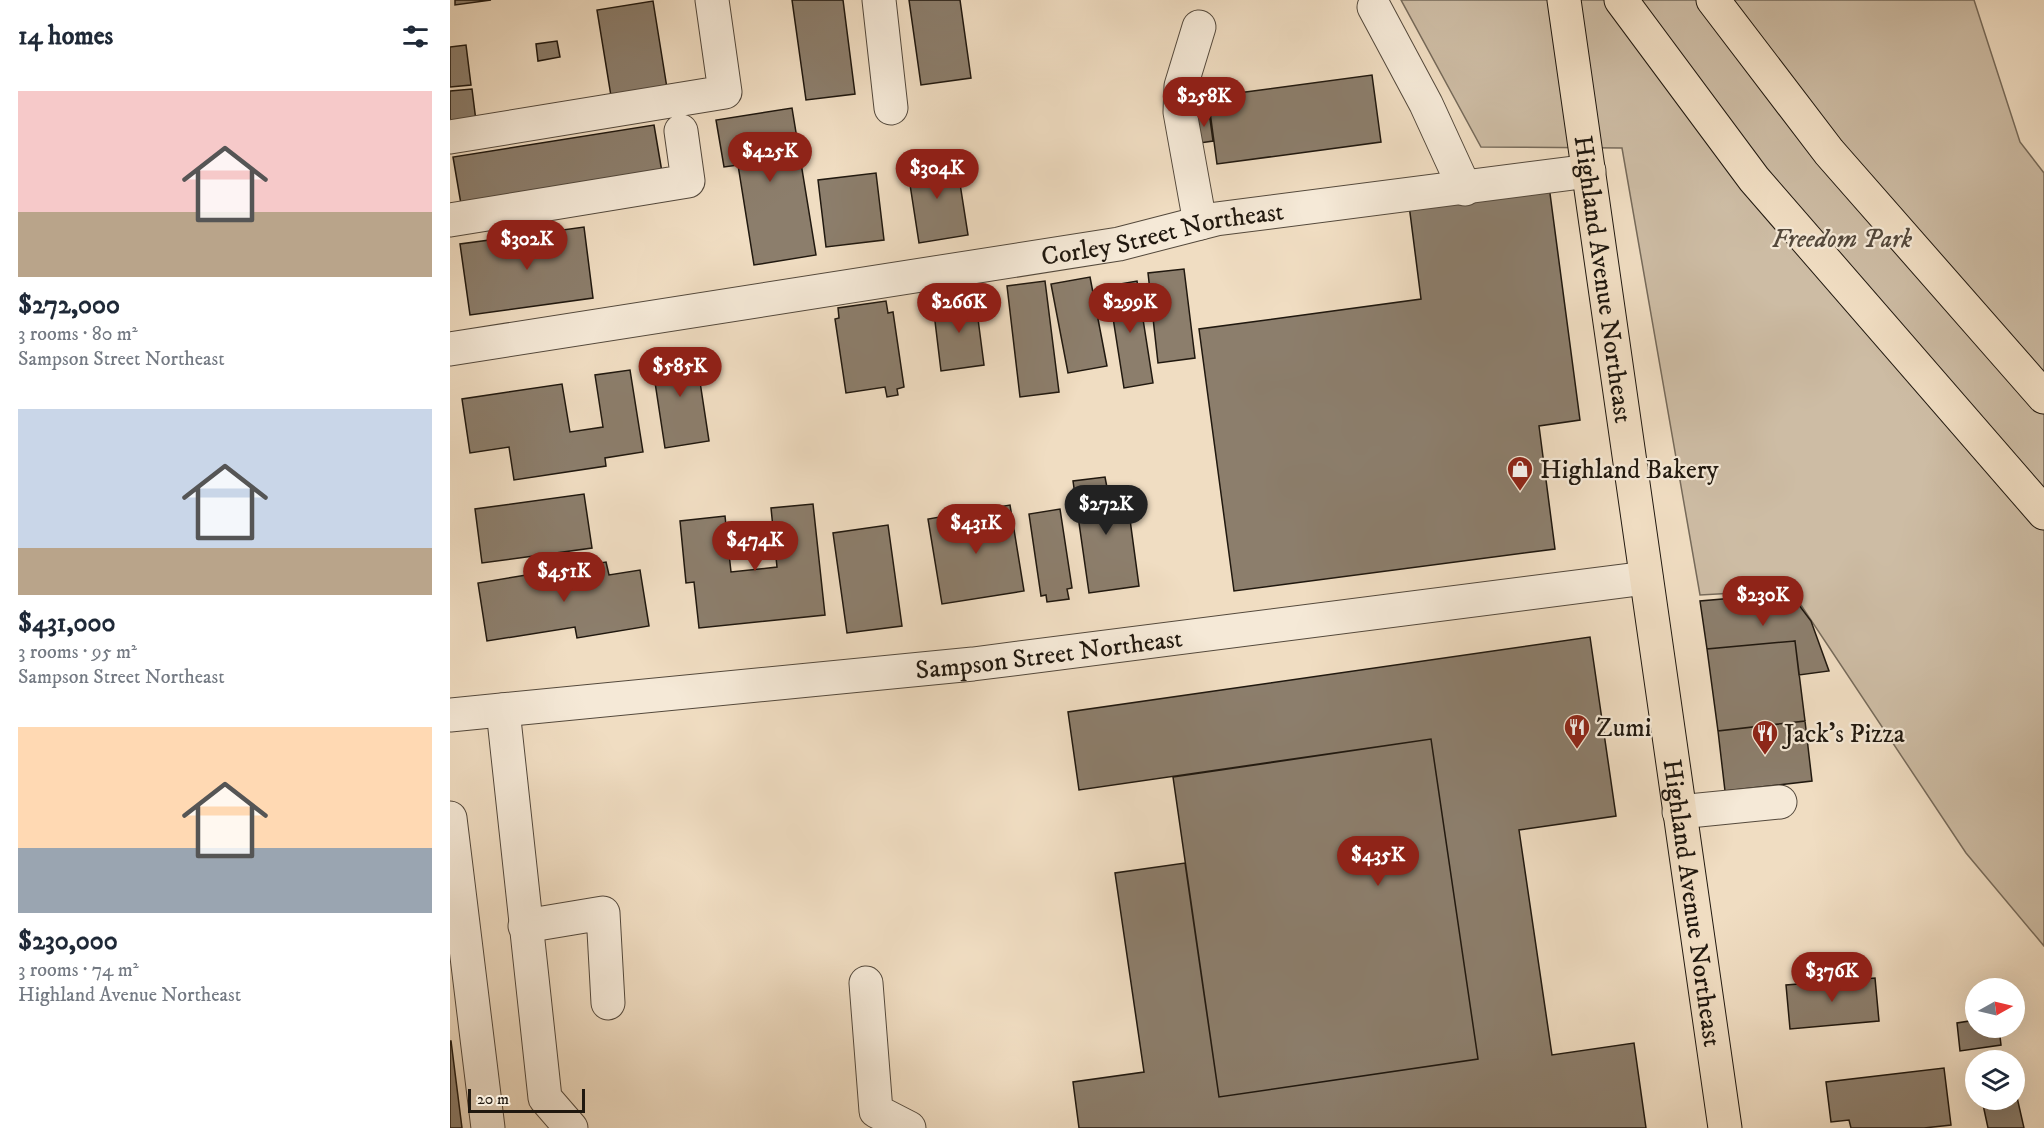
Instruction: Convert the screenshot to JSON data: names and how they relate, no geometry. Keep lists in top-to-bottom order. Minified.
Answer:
{"streets":{"main road":["Highland Avenue Northeast"],"street":["Corley Street Northeast","Sampson Street Northeast"]},"crossings":[["Corley Street Northeast","Highland Avenue Northeast"],["Highland Avenue Northeast","Sampson Street Northeast"]],"parks":["Freedom Park"],"places":{"shop":["Highland Bakery"],"restaurant":["Zumi","Jack's Pizza"]},"scale_bar":"20 m","north":"right","page":{"heading":"14 homes","list":[{"name":"$272,000","note":"3 rooms · 80 m² · Sampson Street Northeast"},{"name":"$431,000","note":"3 rooms · 95 m² · Sampson Street Northeast"},{"name":"$230,000","note":"3 rooms · 74 m² · Highland Avenue Northeast"}],"price":["$258K","$425K","$304K","$302K","$266K","$299K","$585K","$272K","$431K","$474K","$451K","$230K","$435K","$376K"],"scale":"20 m"}}
